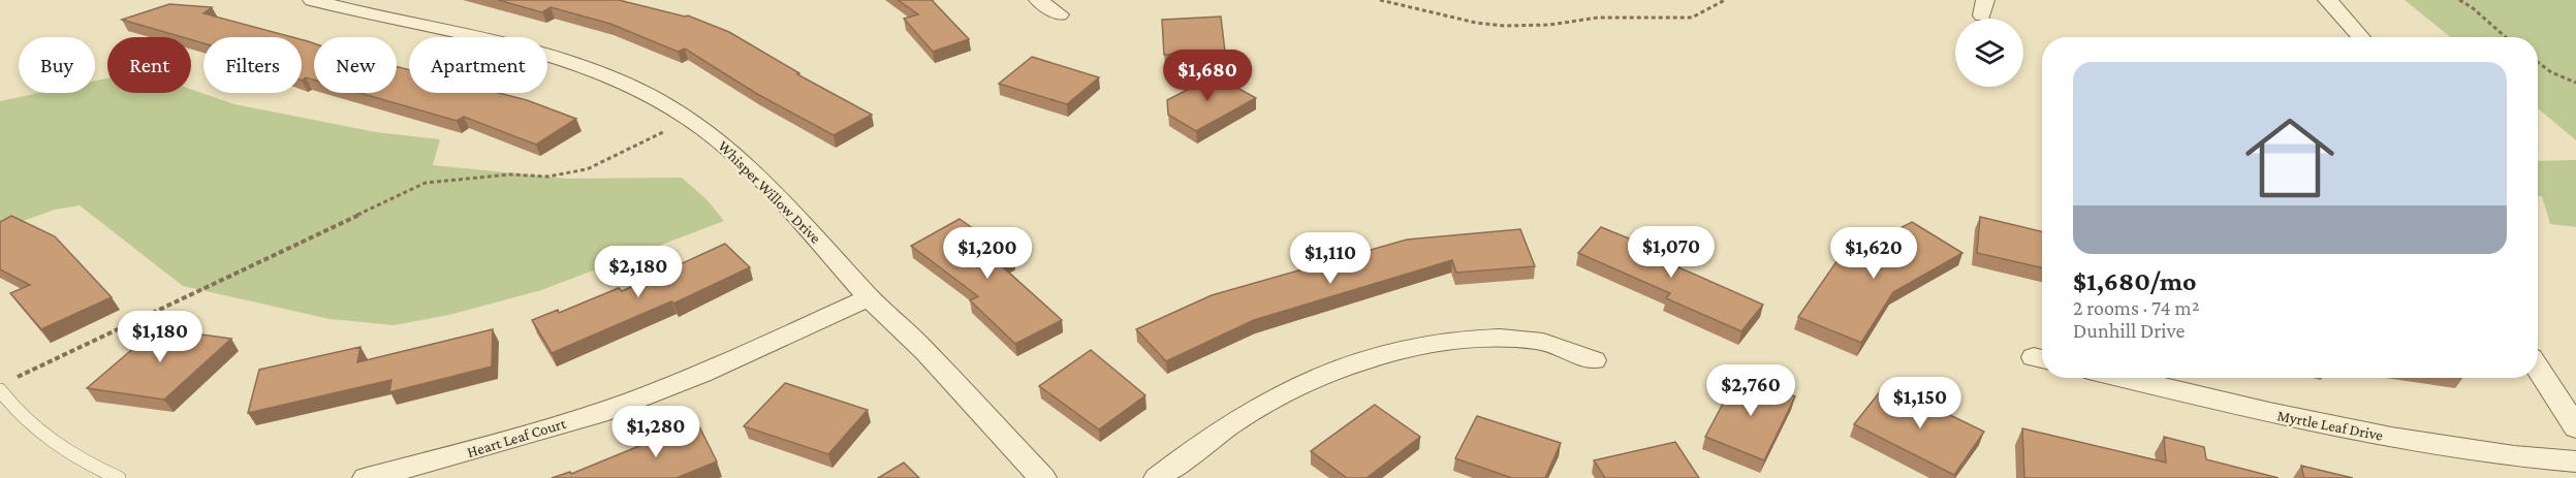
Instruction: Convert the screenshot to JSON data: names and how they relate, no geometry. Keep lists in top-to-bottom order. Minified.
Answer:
{"streets":{"street":["Whisper Willow Drive","Myrtle Leaf Drive","Heart Leaf Court"]},"crossings":[["Whisper Willow Drive","Heart Leaf Court"]],"page":{"chip":["Buy","Rent","Filters","New","Apartment"],"list":[{"name":"$1,680/mo","note":"2 rooms · 74 m² · Dunhill Drive"}],"price":["$1,680","$1,070","$1,200","$1,620","$1,110","$2,180","$1,180","$2,760","$1,150","$1,280"]}}
